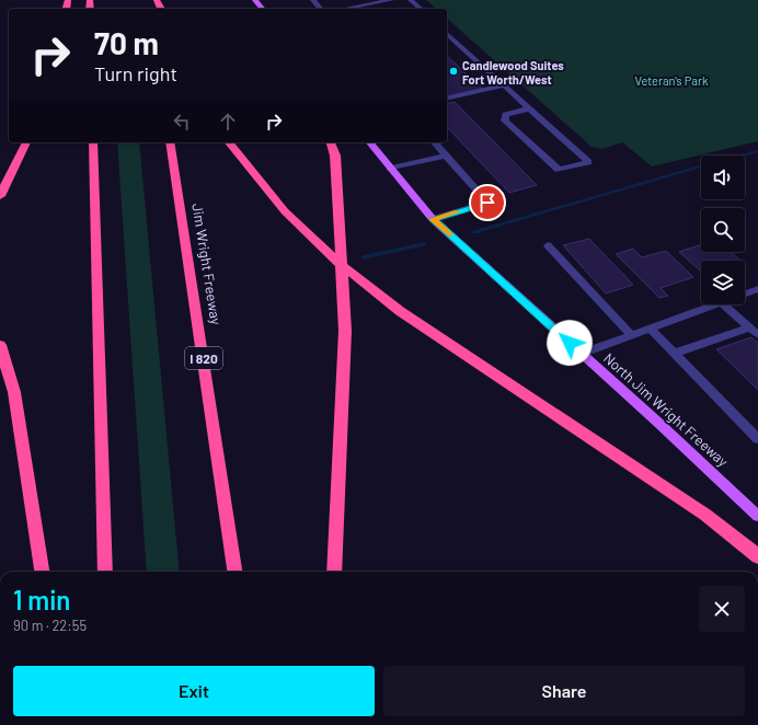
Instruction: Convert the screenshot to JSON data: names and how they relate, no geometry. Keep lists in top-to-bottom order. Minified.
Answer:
{"streets":{"highway":["Jim Wright Freeway","I 820"],"main road":["North Jim Wright Freeway"]},"parks":["Veteran's Park"],"places":["Candlewood Suites Fort Worth/West"],"page":{"turn":["70 m","Turn right"],"heading":["1 min","90 m · 22:55"],"buttons":["Exit","Share"]}}
